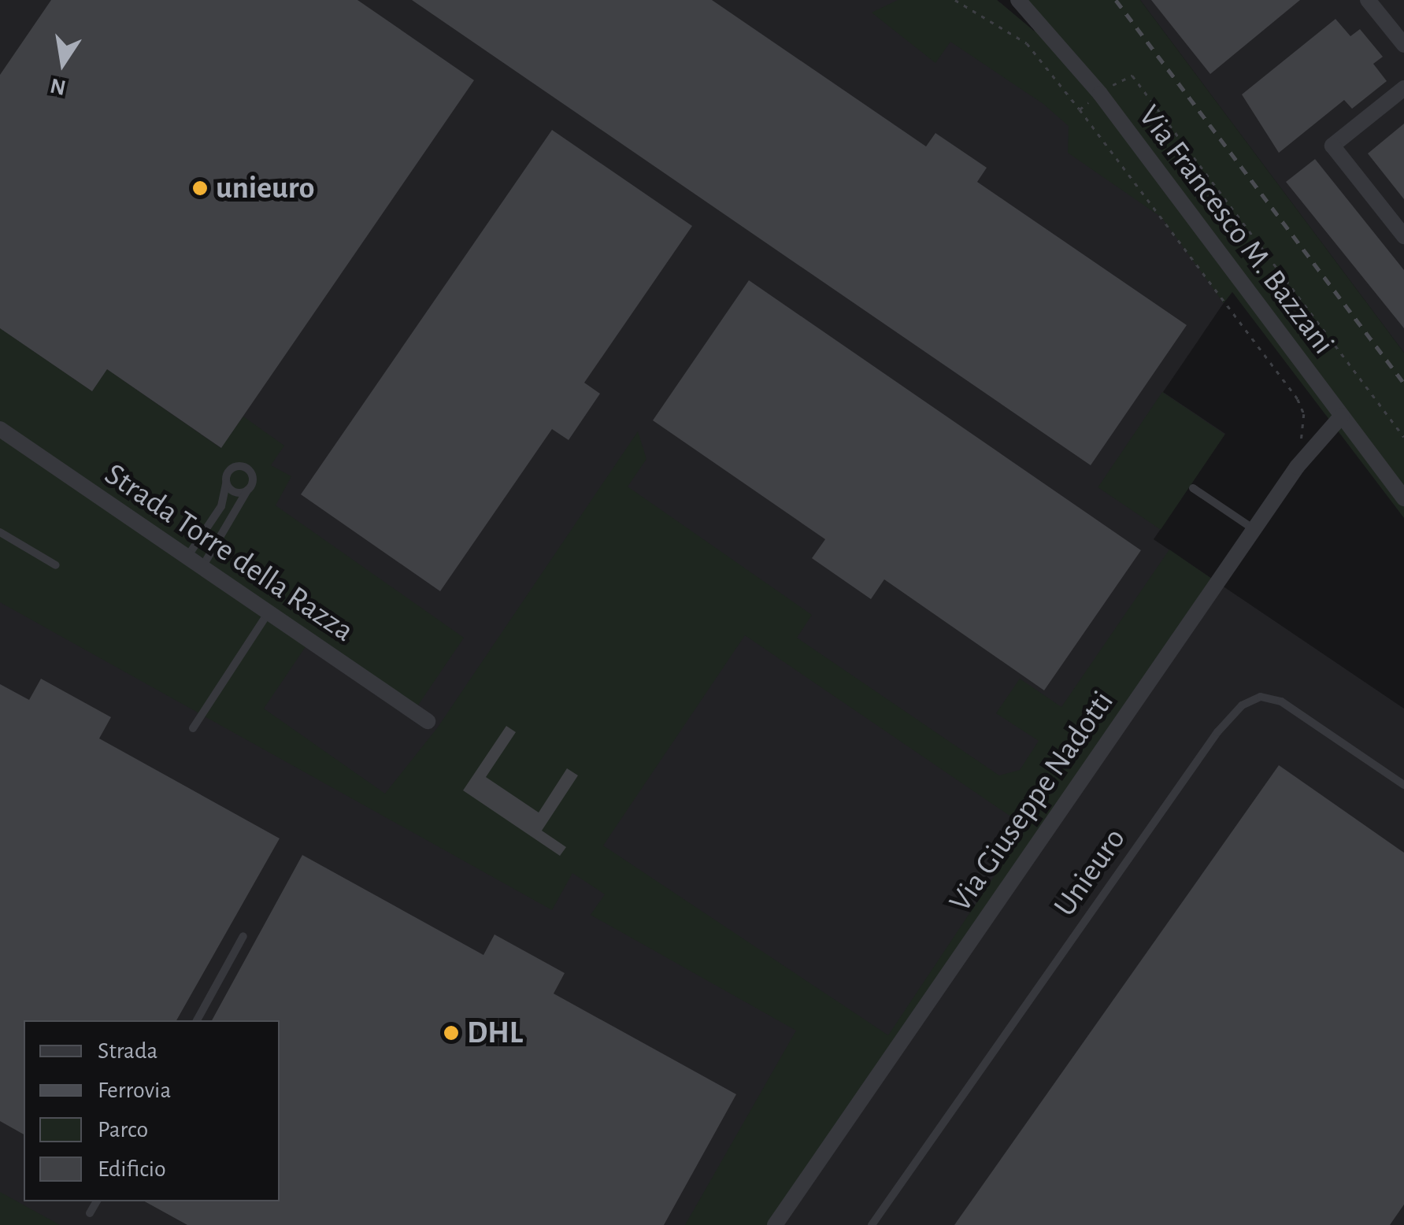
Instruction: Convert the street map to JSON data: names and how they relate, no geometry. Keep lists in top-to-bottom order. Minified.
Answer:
{"streets":{"street":["Via Francesco M. Bazzani","Strada Torre della Razza","Via Giuseppe Nadotti"],"lane":["Unieuro"]},"crossings":[["Via Francesco M. Bazzani","Via Giuseppe Nadotti"]],"places":["unieuro","DHL"],"legend":["Strada","Ferrovia","Parco","Edificio"],"north":"bottom"}
